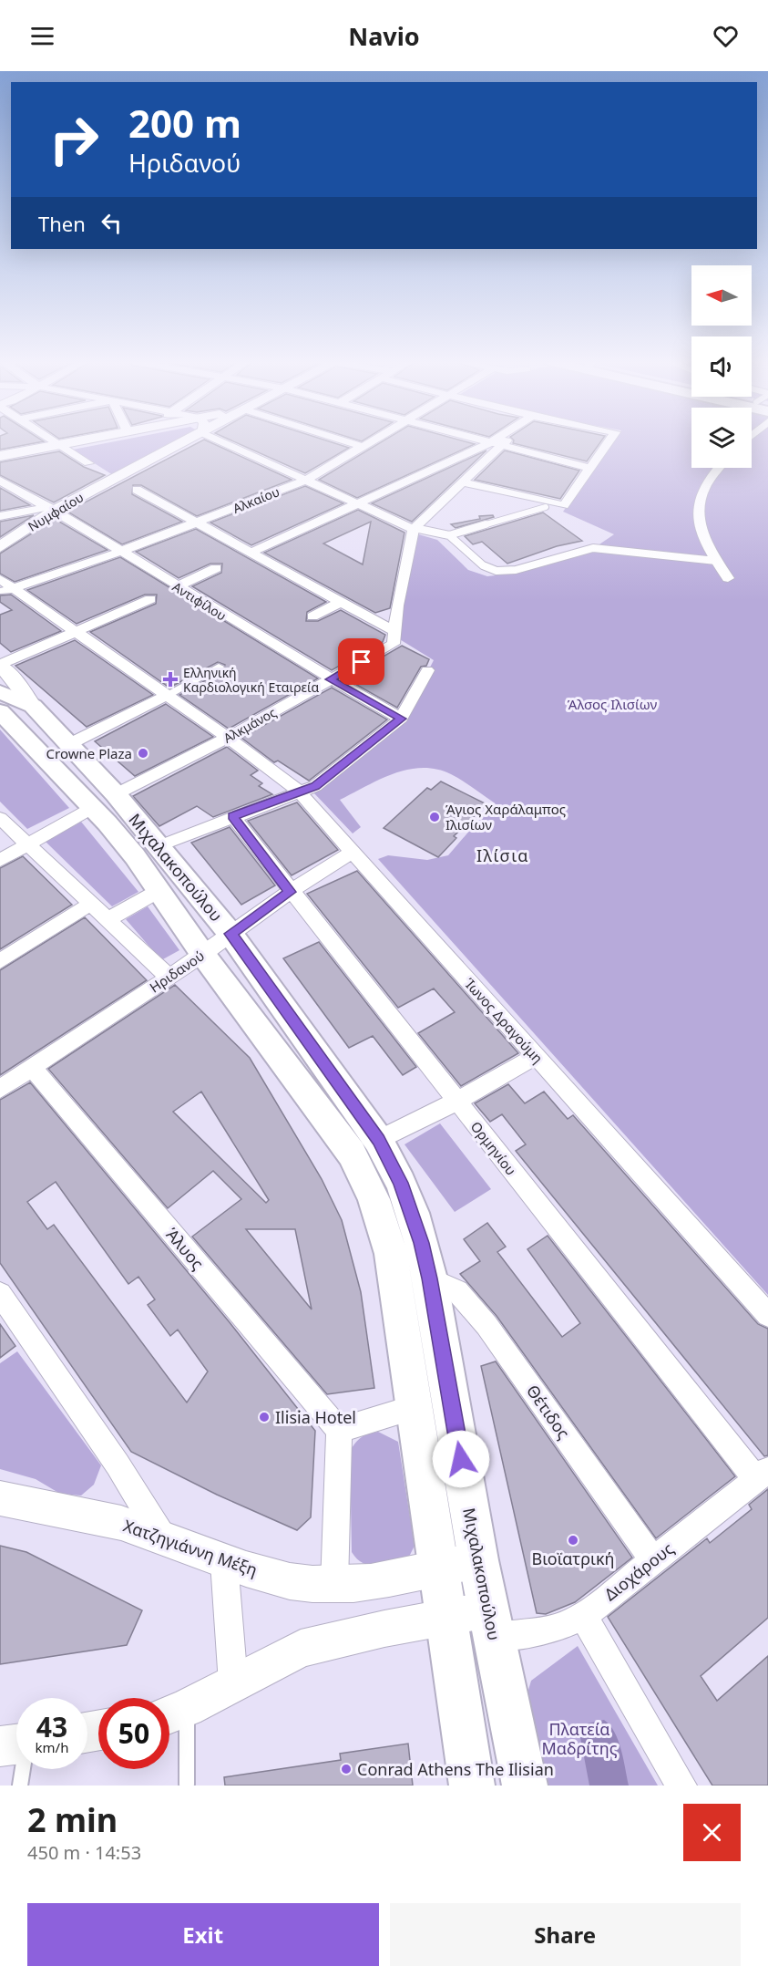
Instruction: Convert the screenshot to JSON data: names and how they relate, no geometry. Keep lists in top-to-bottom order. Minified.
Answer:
{"streets":{"main road":["Μιχαλακοπούλου"],"street":["Αλκαίου","Νυμφαίου","Αντιφίλου","Αλκμάνος","Ηριδανού","Ίωνος Δραγούμη","Ορμηνίου","Άλυος","Θέτιδος","Χατζηγιάννη Μέξη","Διοχάρους"]},"crossings":[["Αλκαίου","Αντιφίλου"],["Αλκαίου","Ίωνος Δραγούμη"],["Νυμφαίου","Αντιφίλου"],["Αντιφίλου","Αλκμάνος"],["Αλκμάνος","Μιχαλακοπούλου"],["Αλκμάνος","Ίωνος Δραγούμη"],["Μιχαλακοπούλου","Ηριδανού"],["Μιχαλακοπούλου","Θέτιδος"],["Μιχαλακοπούλου","Χατζηγιάννη Μέξη"],["Μιχαλακοπούλου","Διοχάρους"],["Ηριδανού","Ίωνος Δραγούμη"],["Ηριδανού","Ορμηνίου"],["Ηριδανού","Άλυος"],["Ορμηνίου","Διοχάρους"],["Θέτιδος","Διοχάρους"]],"districts":["Iλίσια"],"parks":["Άλσος Ιλισίων","Πλατεία Μαδρίτης"],"places":{"health":["Ελληνική Καρδιολογική Εταιρεία"],"other":["Crowne Plaza","Άγιος Χαράλαμπος Ιλισίων","Ilisia Hotel","Βιοϊατρική","Conrad Athens The Ilisian"]},"north":"left","page":{"header":"Navio","turn":["200 m","Ηριδανού"],"then":"Then","speed":"43 km/h","limit":"50","heading":["2 min","450 m · 14:53"],"buttons":["Exit","Share"]}}
